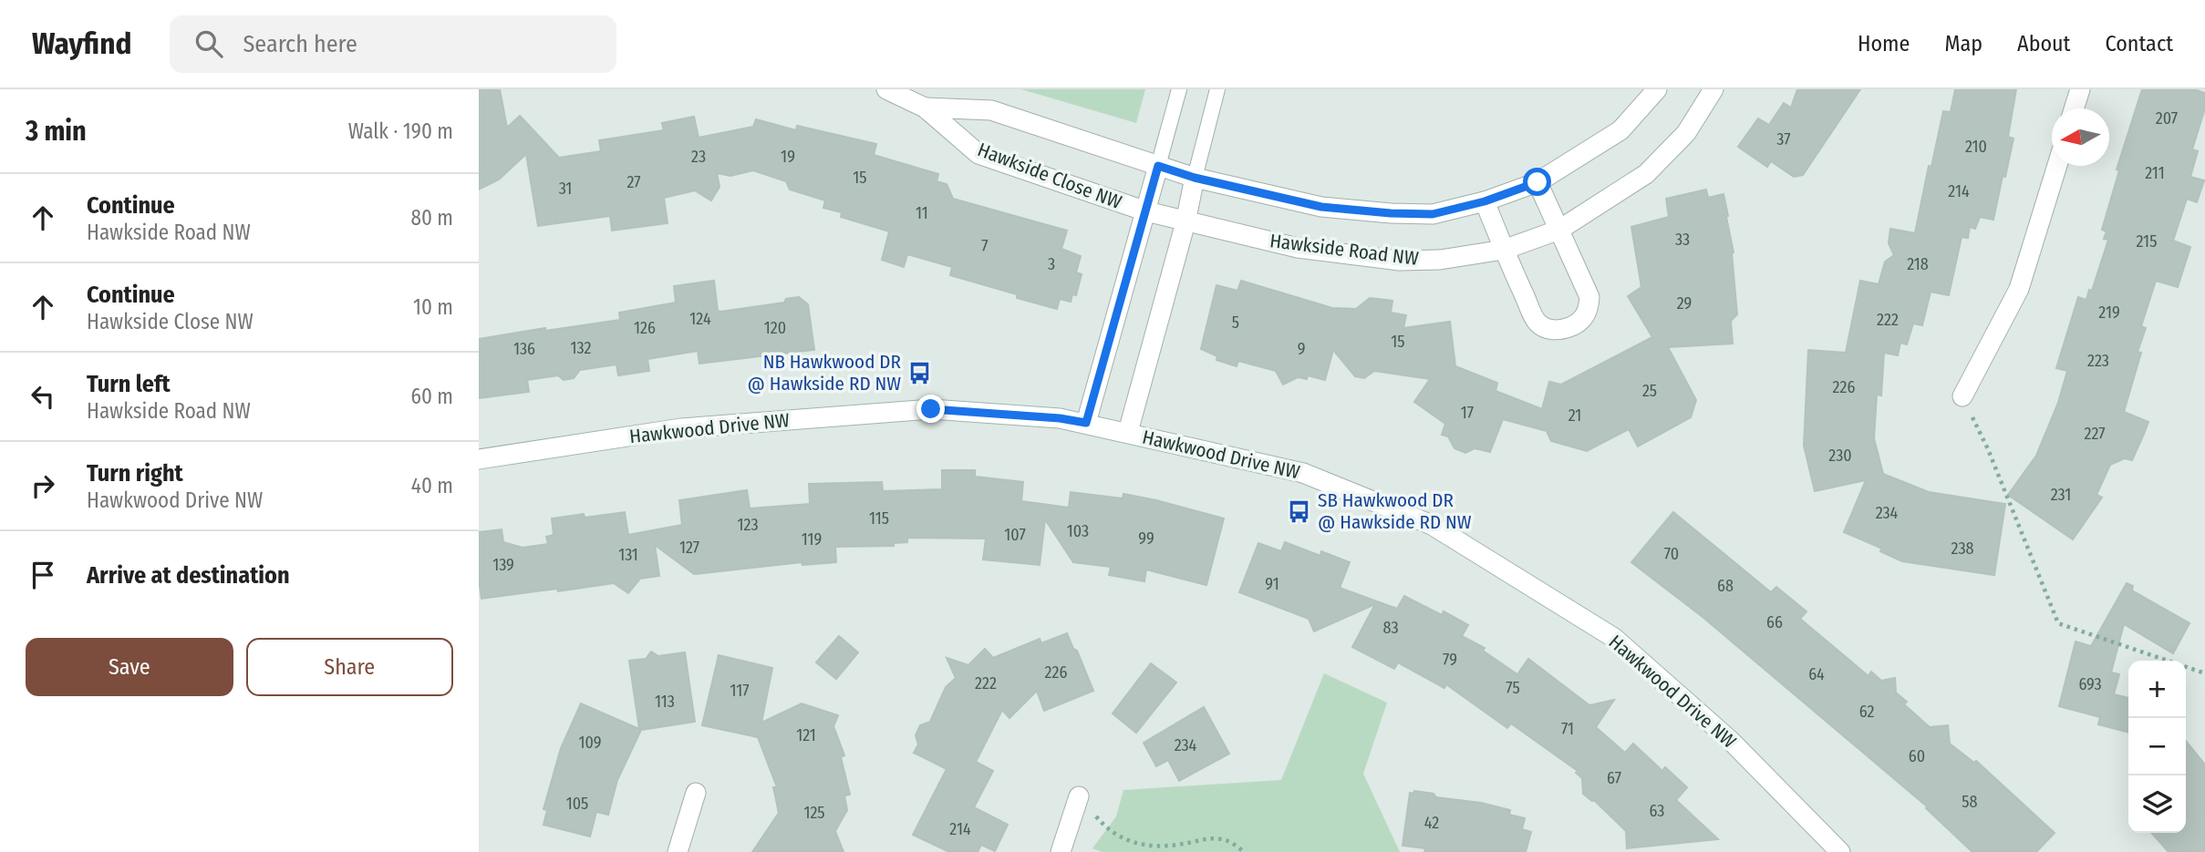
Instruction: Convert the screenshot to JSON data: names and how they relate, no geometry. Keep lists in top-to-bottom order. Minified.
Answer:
{"streets":{"street":["Hawkside Close NW","Hawkside Road NW","Hawkwood Drive NW"]},"crossings":[["Hawkside Close NW","Hawkside Road NW"]],"places":{"bus stop":["NB Hawkwood DR @ Hawkside RD NW","SB Hawkwood DR @ Hawkside RD NW"]},"house_numbers":["207","37","210","23","19","211","15","27","31","214","11","33","215","7","3","218","29","219","124","222","5","126","120","15","132","136","9","223","226","25","17","21","227","230","231","234","115","123","103","107","99","119","127","238","70","131","139","91","68","66","83","79","226","64","222","693","75","117","113","62","71","121","109","234","60","67","58","105","63","125","42","214"],"north":"left","page":{"header":"Wayfind","search":"Search here","nav":["Home","Map","About","Contact"],"heading":["3 min","Walk · 190 m"],"list":[["Continue","Hawkside Road NW","80 m"],["Continue","Hawkside Close NW","10 m"],["Turn left","Hawkside Road NW","60 m"],["Turn right","Hawkwood Drive NW","40 m"],"Arrive at destination"],"buttons":["Save","Share"],"map_buttons":["+","−"]}}
